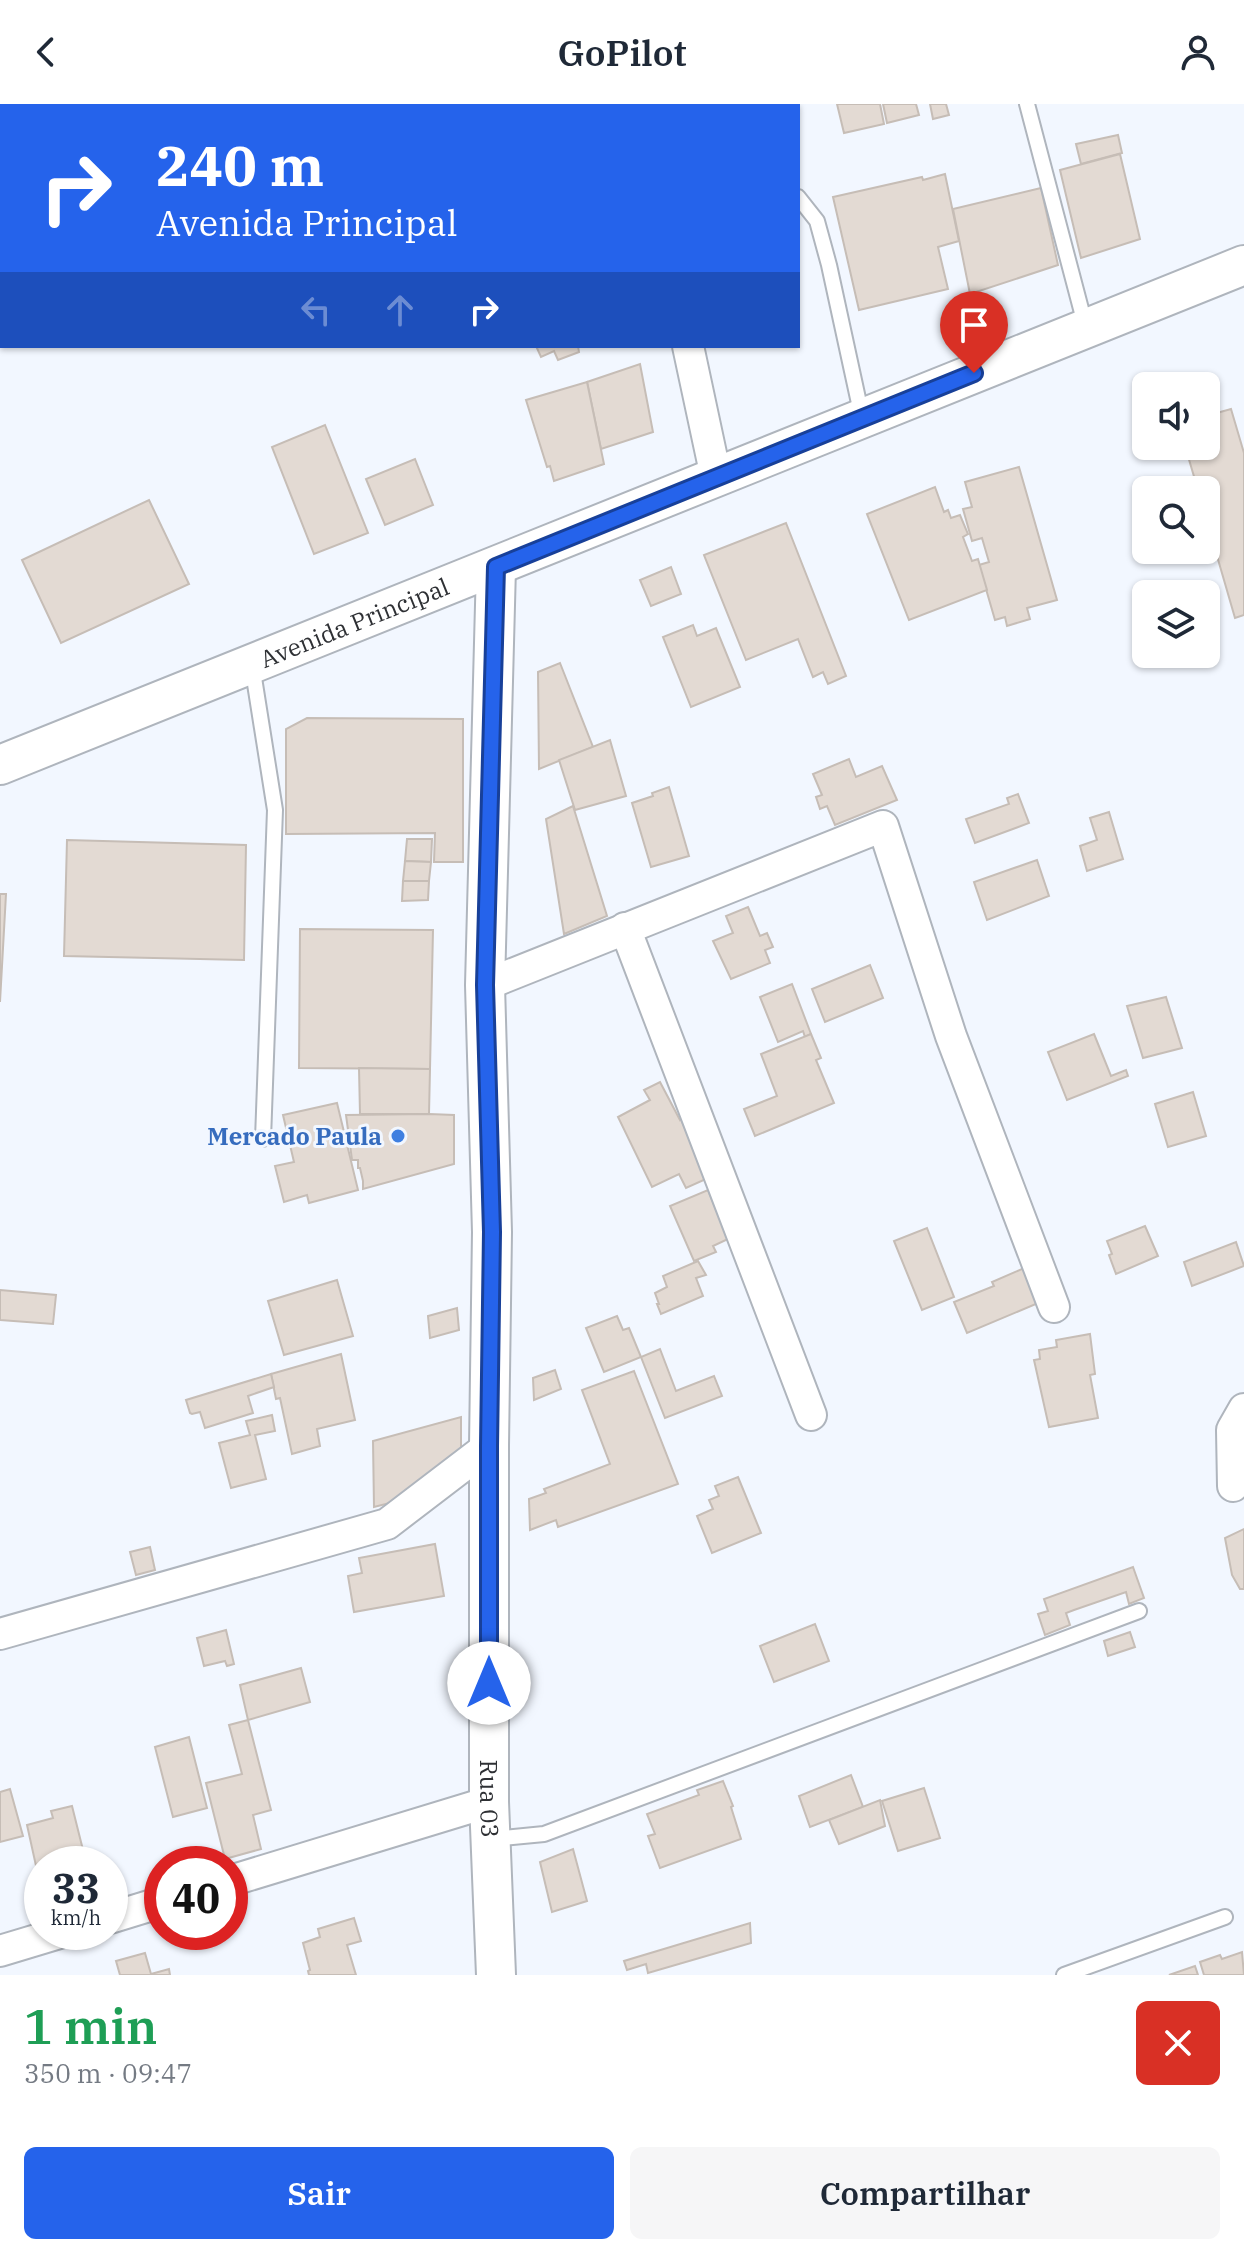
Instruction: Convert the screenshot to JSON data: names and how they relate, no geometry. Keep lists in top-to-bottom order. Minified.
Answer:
{"streets":{"street":["Avenida Principal","Rua 03"]},"crossings":[["Avenida Principal","Rua 03"]],"places":["Mercado Paula"],"page":{"header":"GoPilot","turn":["240 m","Avenida Principal"],"speed":"33 km/h","limit":"40","heading":["1 min","350 m · 09:47"],"buttons":["Sair","Compartilhar"]}}
